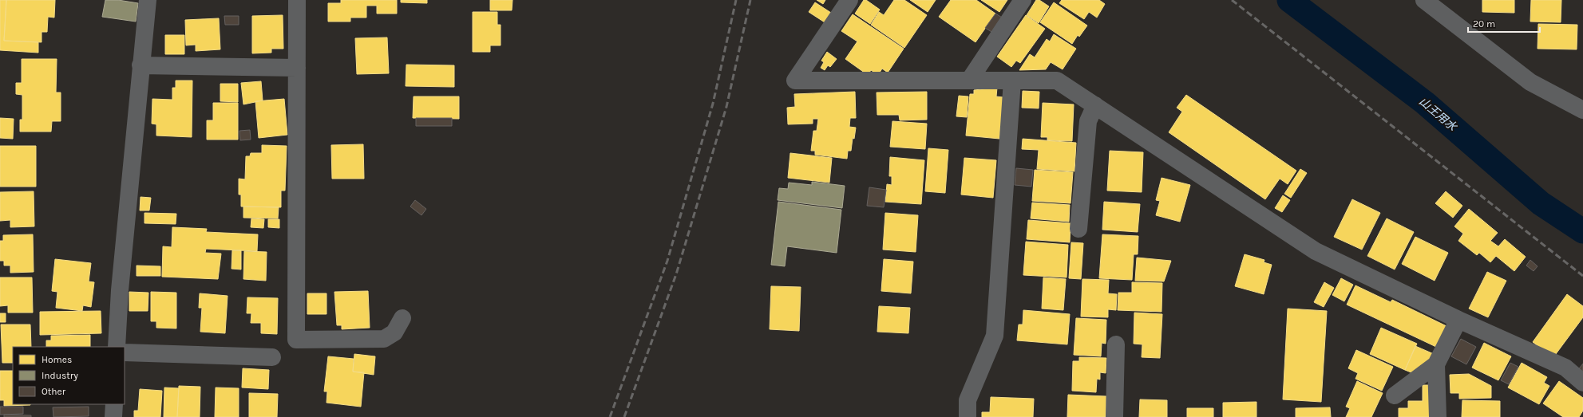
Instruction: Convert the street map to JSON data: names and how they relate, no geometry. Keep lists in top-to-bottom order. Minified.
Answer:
{"water":["山王用水"],"legend":["Homes","Industry","Other"],"scale_bar":"20 m"}
